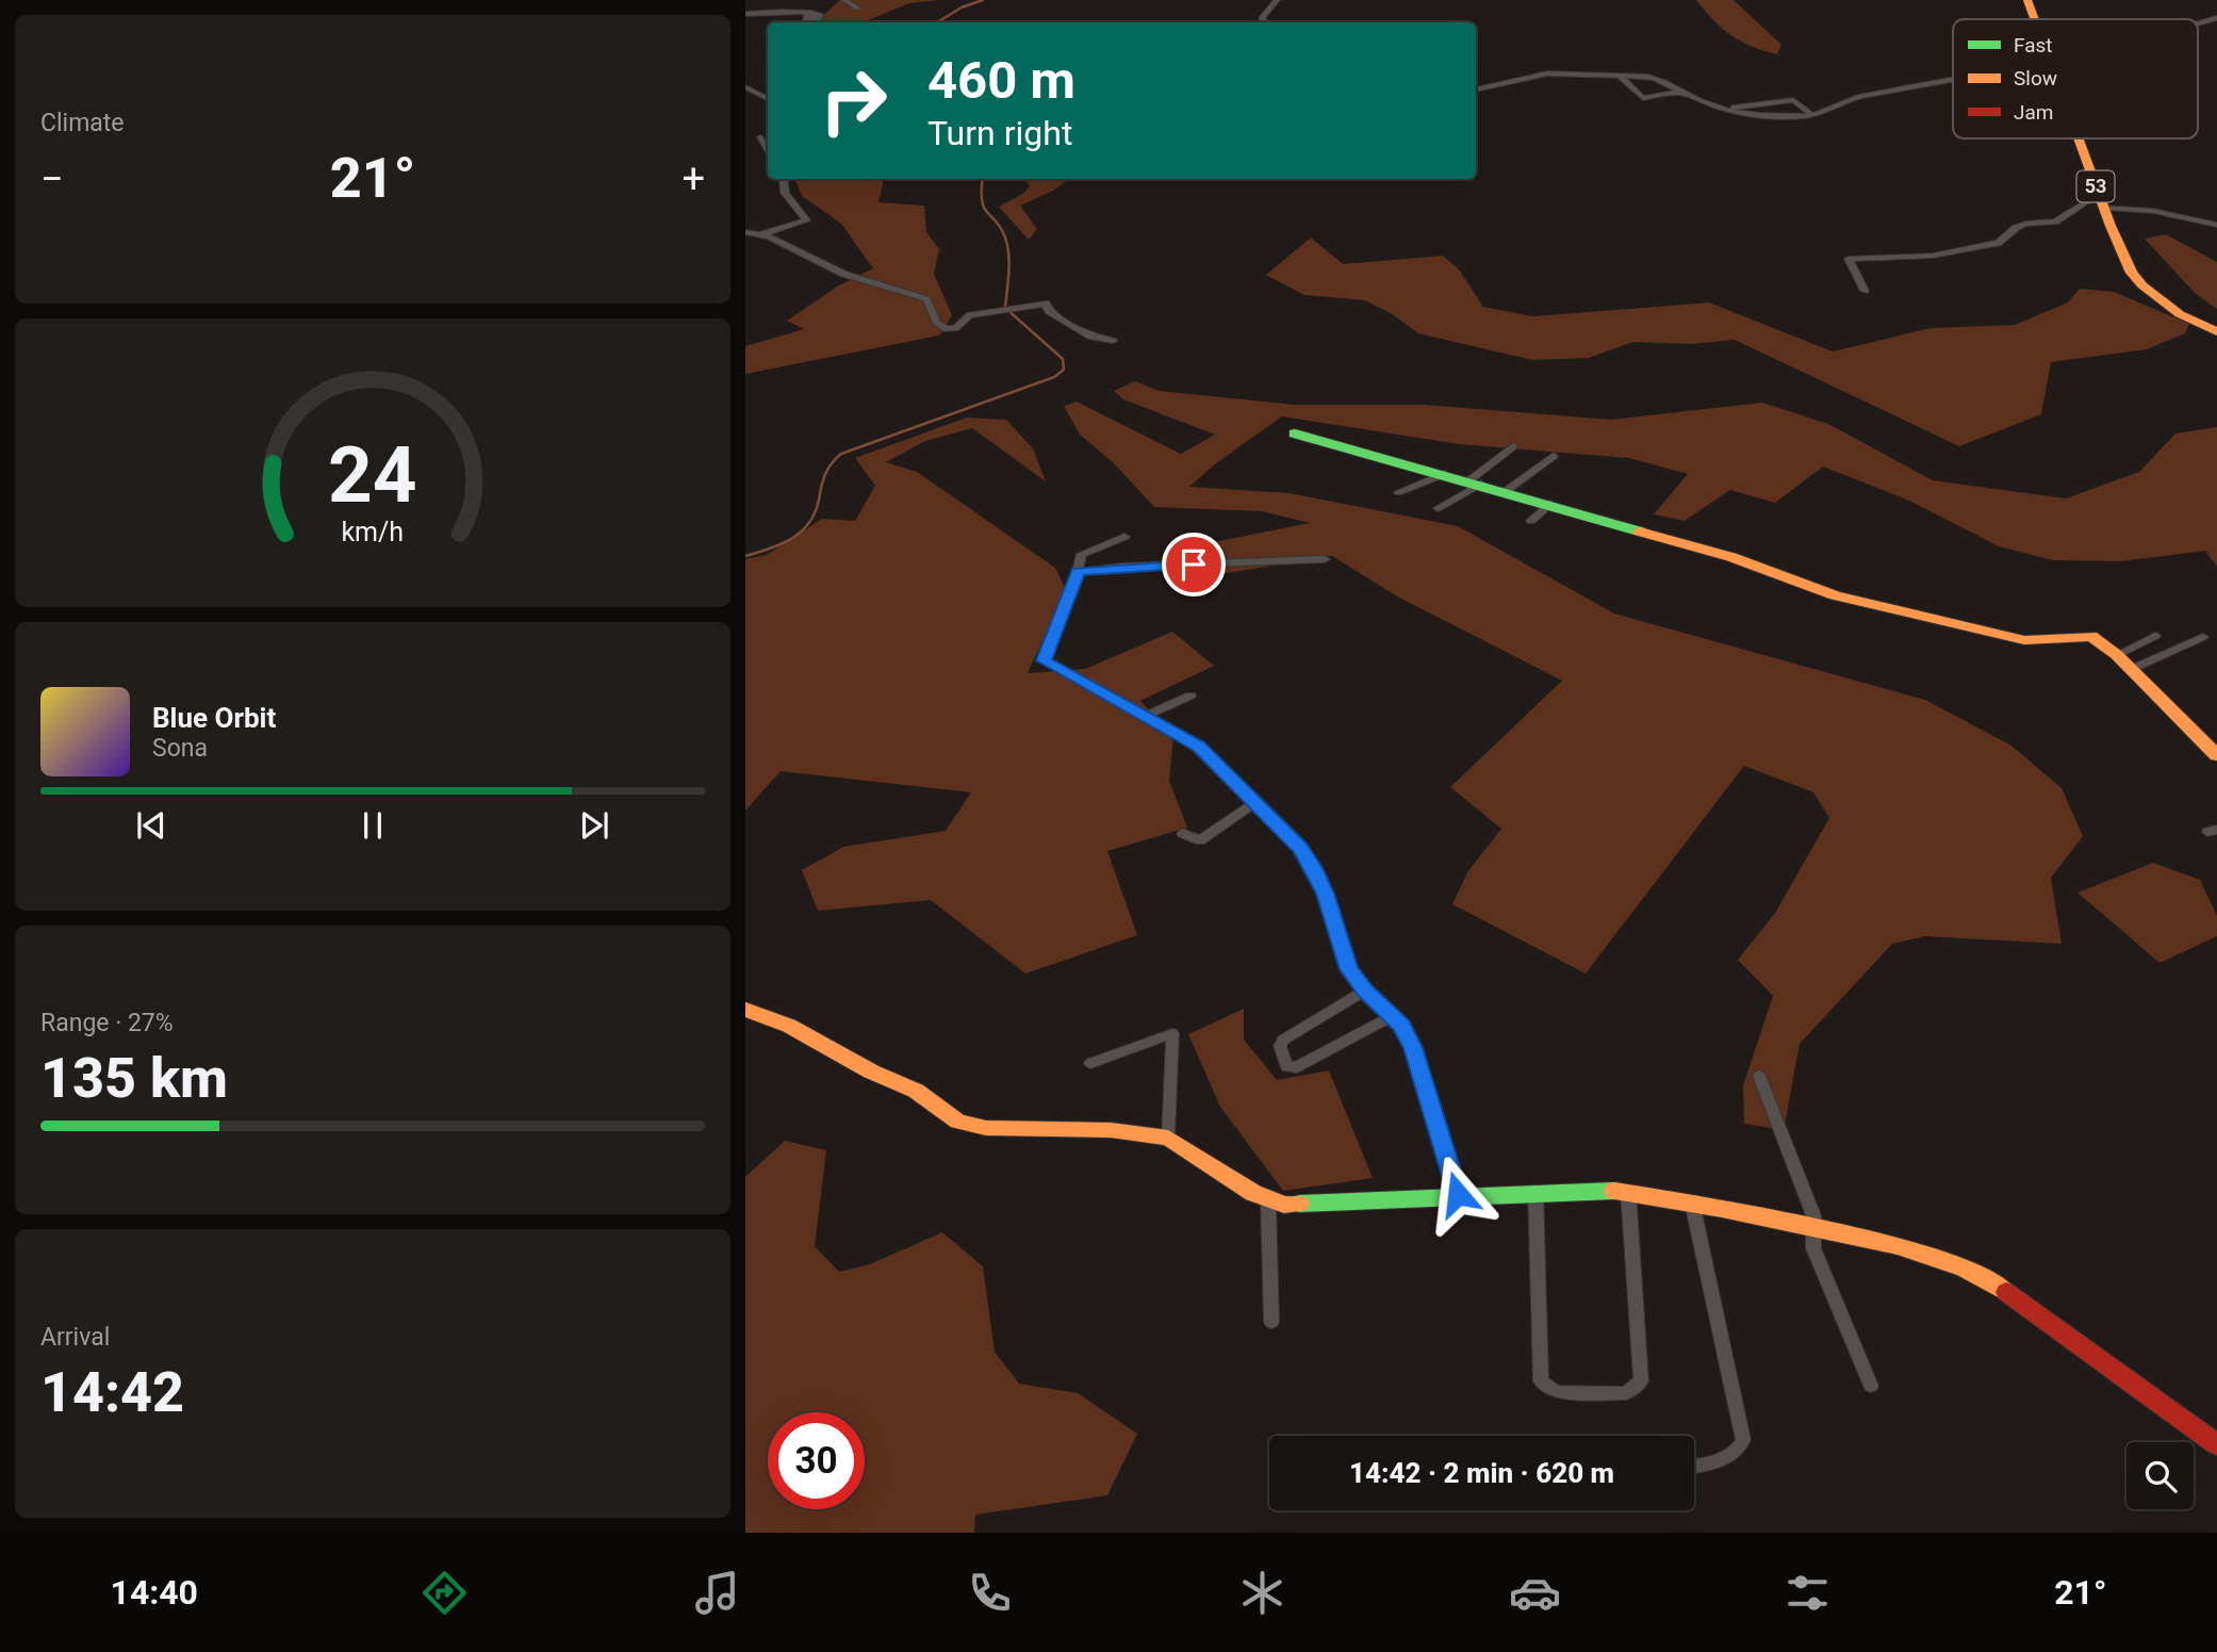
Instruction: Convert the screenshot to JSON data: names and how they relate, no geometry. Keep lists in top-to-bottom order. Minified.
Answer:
{"streets":{"street":["53"]},"legend":["Fast","Slow","Jam"],"page":{"tile":["Climate",["Range · 27%","135 km"],["Arrival","14:42"]],"turn":["460 m","Turn right"],"heat":["−","21°","+"],"song":["Blue Orbit","Sona"],"limit":"30","trip":"14:42 · 2 min · 620 m","tabs":["14:40","21°"],"gauge":["24","km/h"]}}
